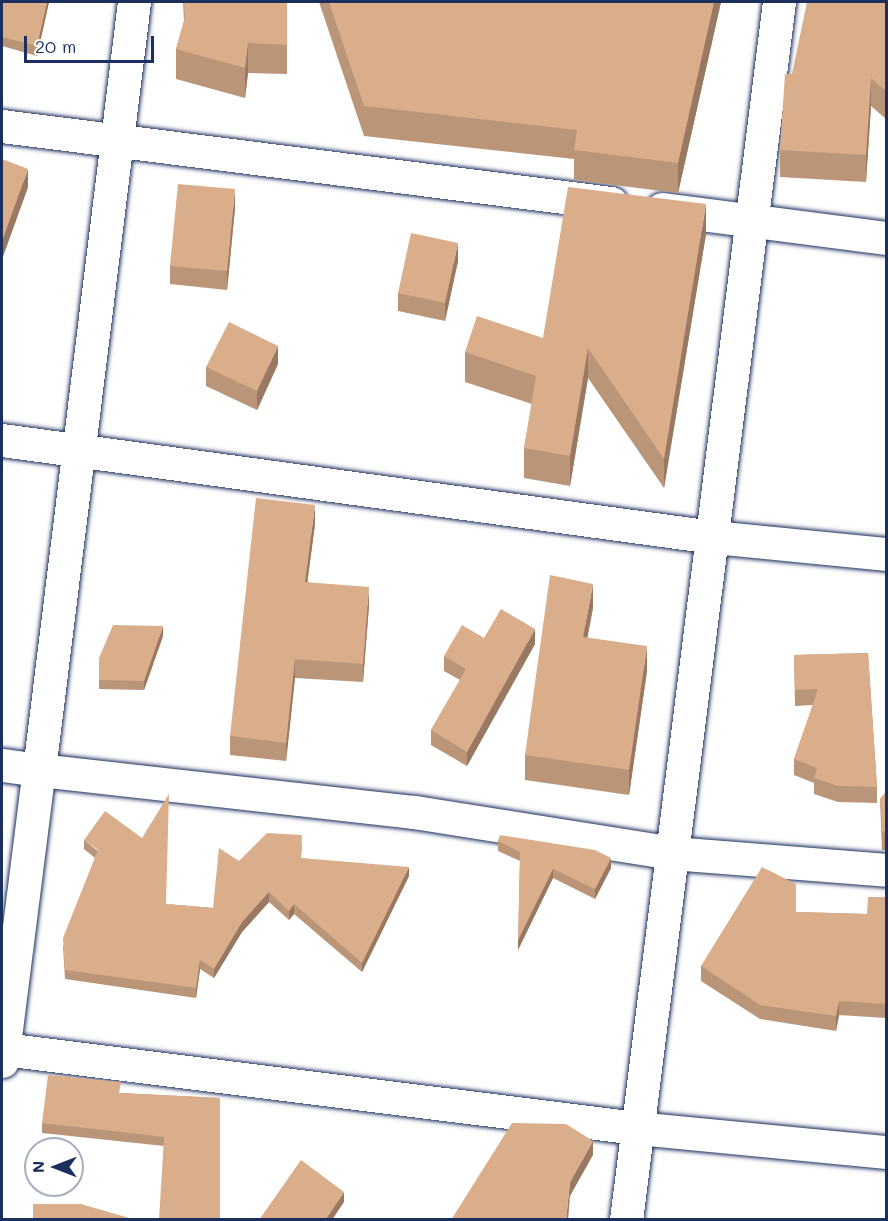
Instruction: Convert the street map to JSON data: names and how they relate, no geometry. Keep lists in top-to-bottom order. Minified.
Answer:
{"scale_bar":"20 m","north":"left"}
